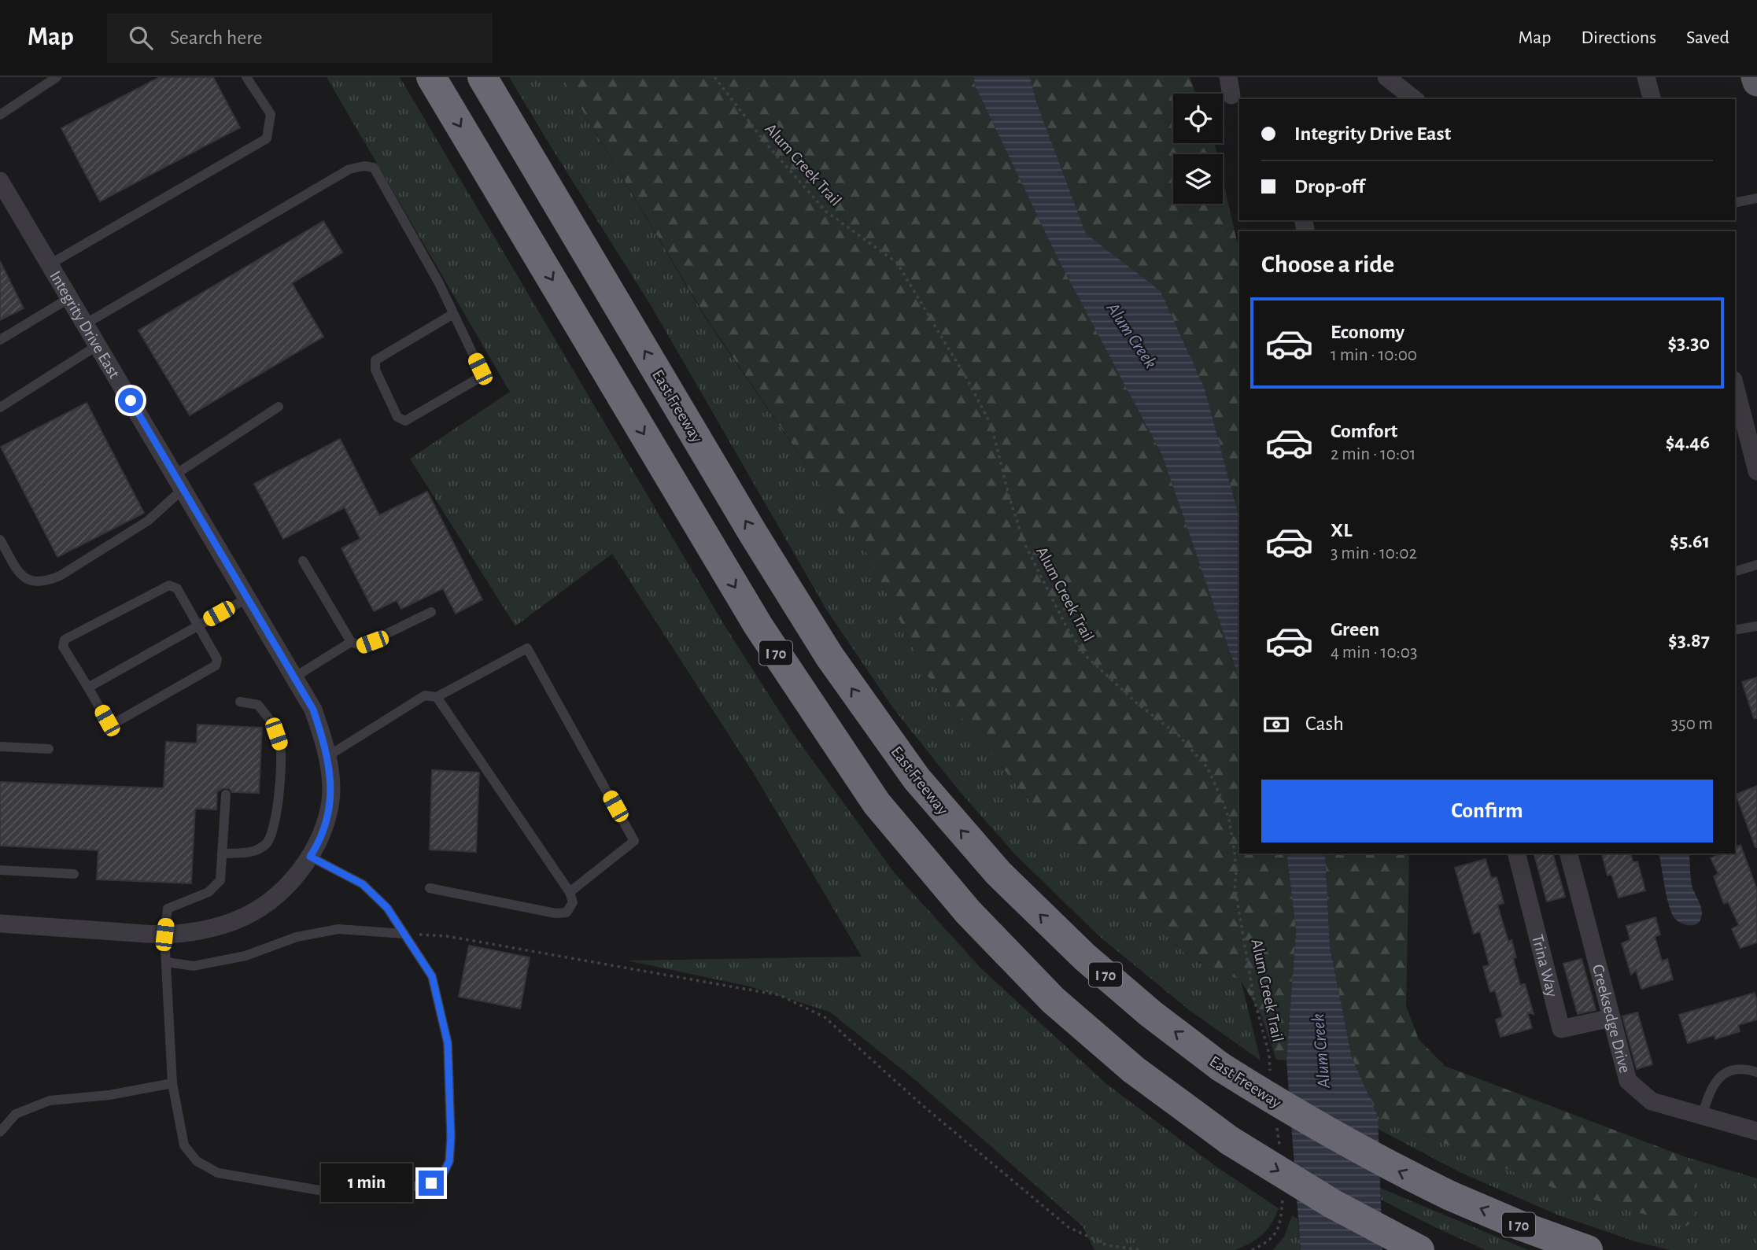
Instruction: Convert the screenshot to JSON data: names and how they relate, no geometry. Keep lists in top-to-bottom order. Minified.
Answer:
{"streets":{"highway":["East Freeway","I 70"],"street":["Integrity Drive East","Trina Way","Creeksedge Drive"],"path":["Alum Creek Trail"]},"crossings":[["Trina Way","Creeksedge Drive"]],"water":["Alum Creek"],"page":{"header":"Map","search":"Search here","nav":["Map","Directions","Saved"],"banner":["Integrity Drive East","Drop-off"],"heading":"Choose a ride","list":[{"name":"Economy","note":"1 min · 10:00","value":"$3.30"},{"name":"Comfort","note":"2 min · 10:01","value":"$4.46"},{"name":"XL","note":"3 min · 10:02","value":"$5.61"},{"name":"Green","note":"4 min · 10:03","value":"$3.87"}],"pay":["Cash","350 m"],"buttons":"Confirm","bubble":"1 min"}}
